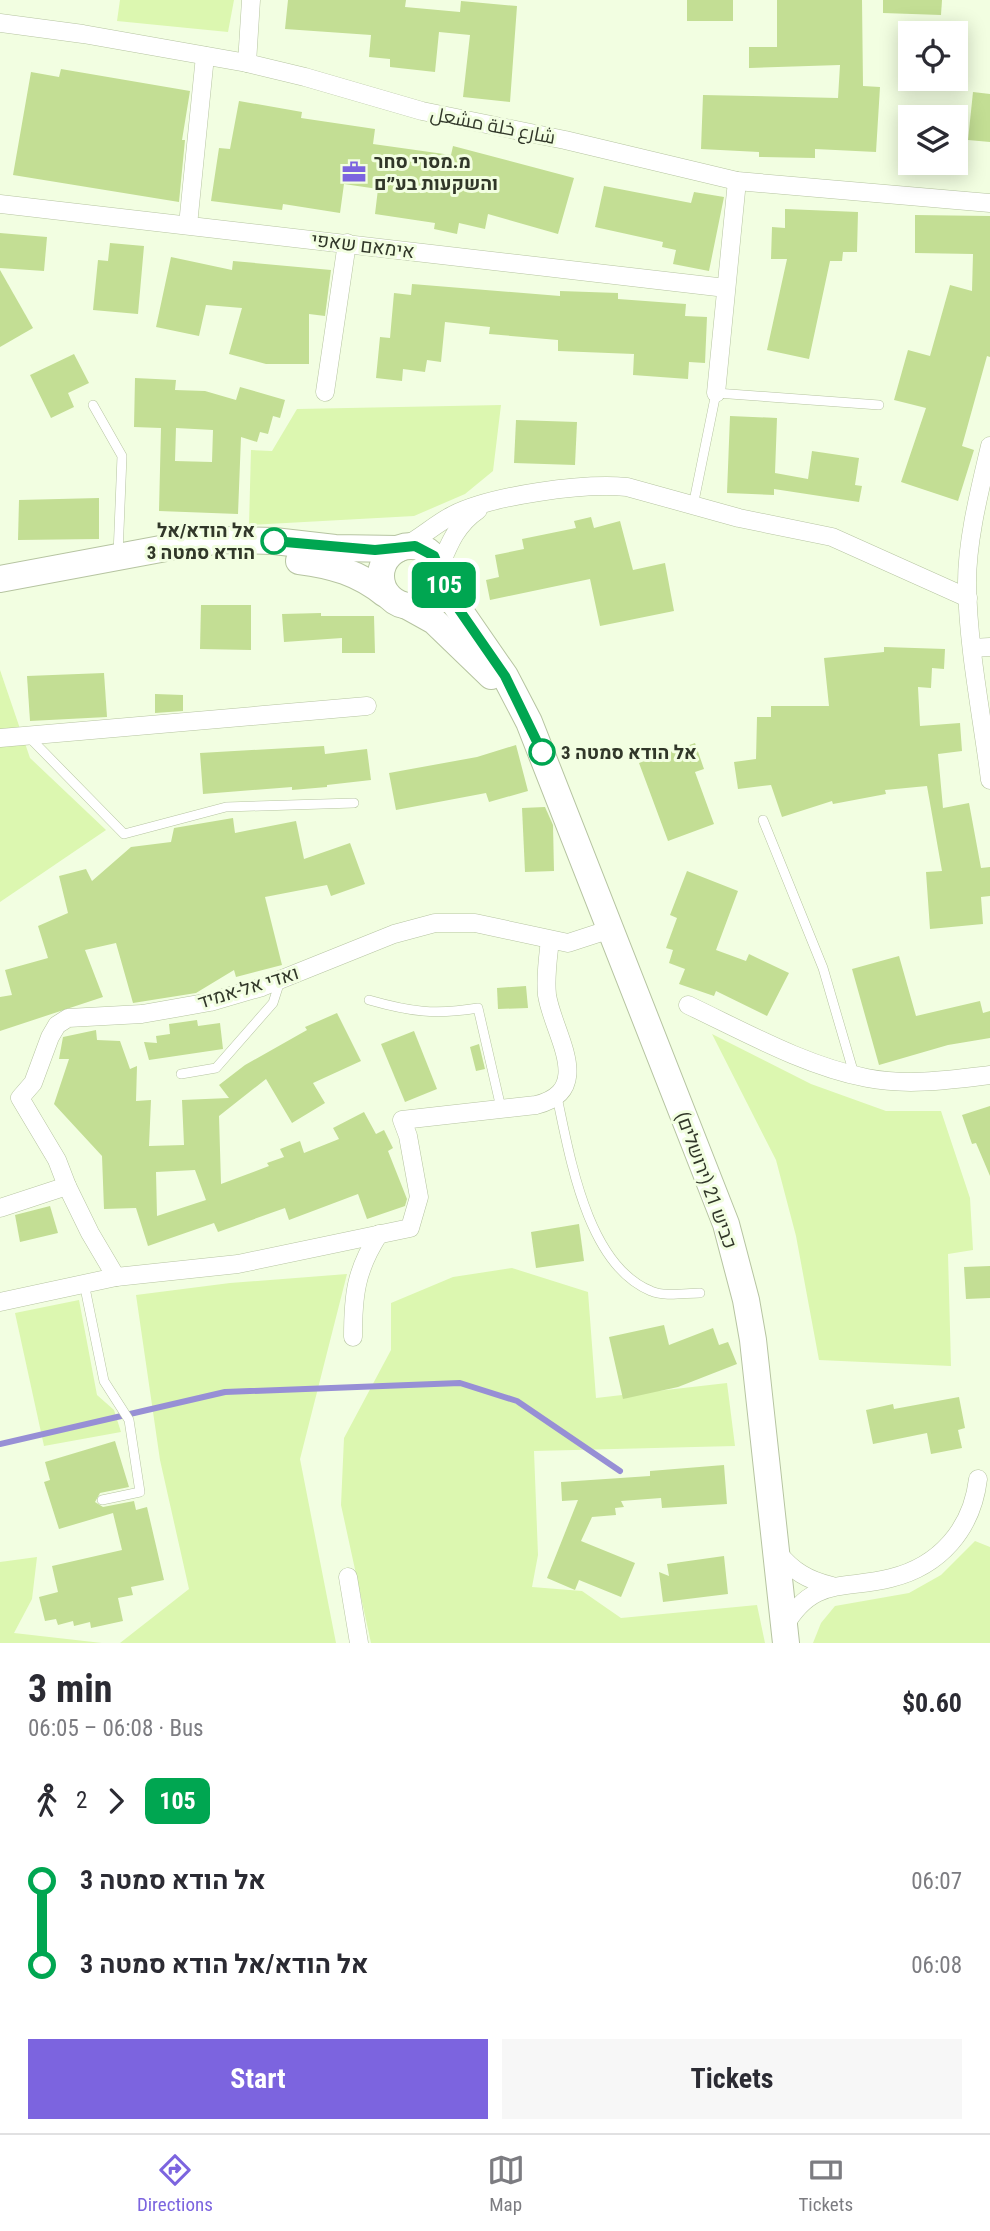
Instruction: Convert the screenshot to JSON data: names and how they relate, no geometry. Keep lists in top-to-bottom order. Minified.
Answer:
{"streets":{"main road":["כביש 21 (ירושלים)"],"street":["شارع خلة مشعل","אימאם שאפי","ואדי אל-אמיד"]},"crossings":[["ואדי אל-אמיד","כביש 21 (ירושלים)"]],"places":{"office":["מ.מסרי סחר והשקעות בע״ם"],"other":["אל הודא/אל הודא סמטה 3","אל הודא סמטה 3"]},"lines":["bus line 105"],"page":{"on_map":"105","heading":["3 min","06:05 – 06:08 · Bus","$0.60"],"legs":["2","105"],"list":[{"name":"אל הודא סמטה 3","value":"06:07"},{"name":"אל הודא/אל הודא סמטה 3","value":"06:08"}],"buttons":["Start","Tickets"],"tabs":["Directions","Map","Tickets"]}}
